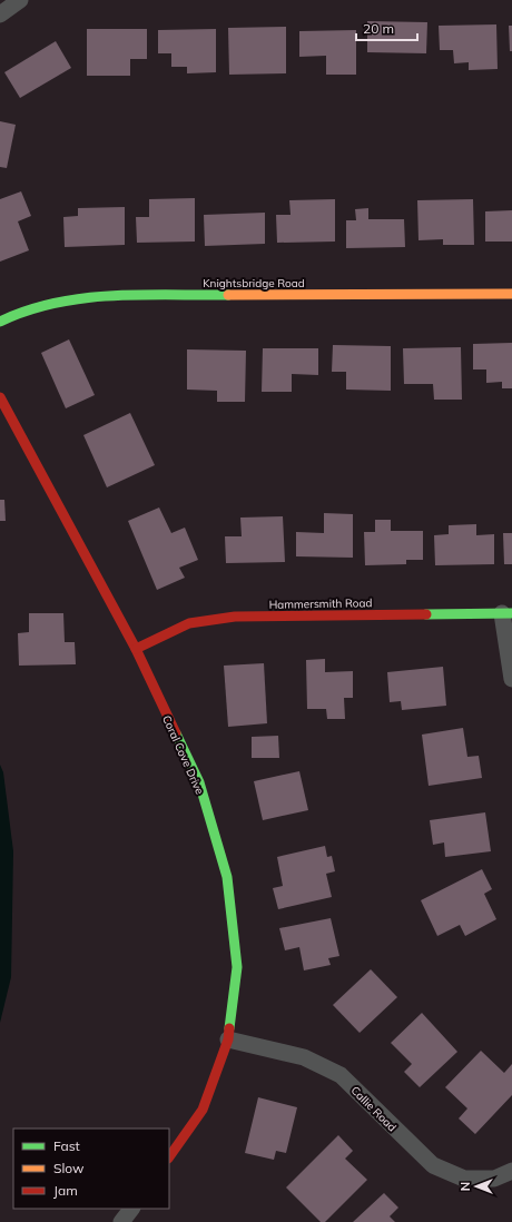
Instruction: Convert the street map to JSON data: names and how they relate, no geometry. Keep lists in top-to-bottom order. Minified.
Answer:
{"streets":{"street":["Knightsbridge Road","Hammersmith Road","Coral Cove Drive","Callie Road"]},"crossings":[["Hammersmith Road","Coral Cove Drive"],["Coral Cove Drive","Callie Road"]],"legend":["Fast","Slow","Jam"],"scale_bar":"20 m","north":"left"}
